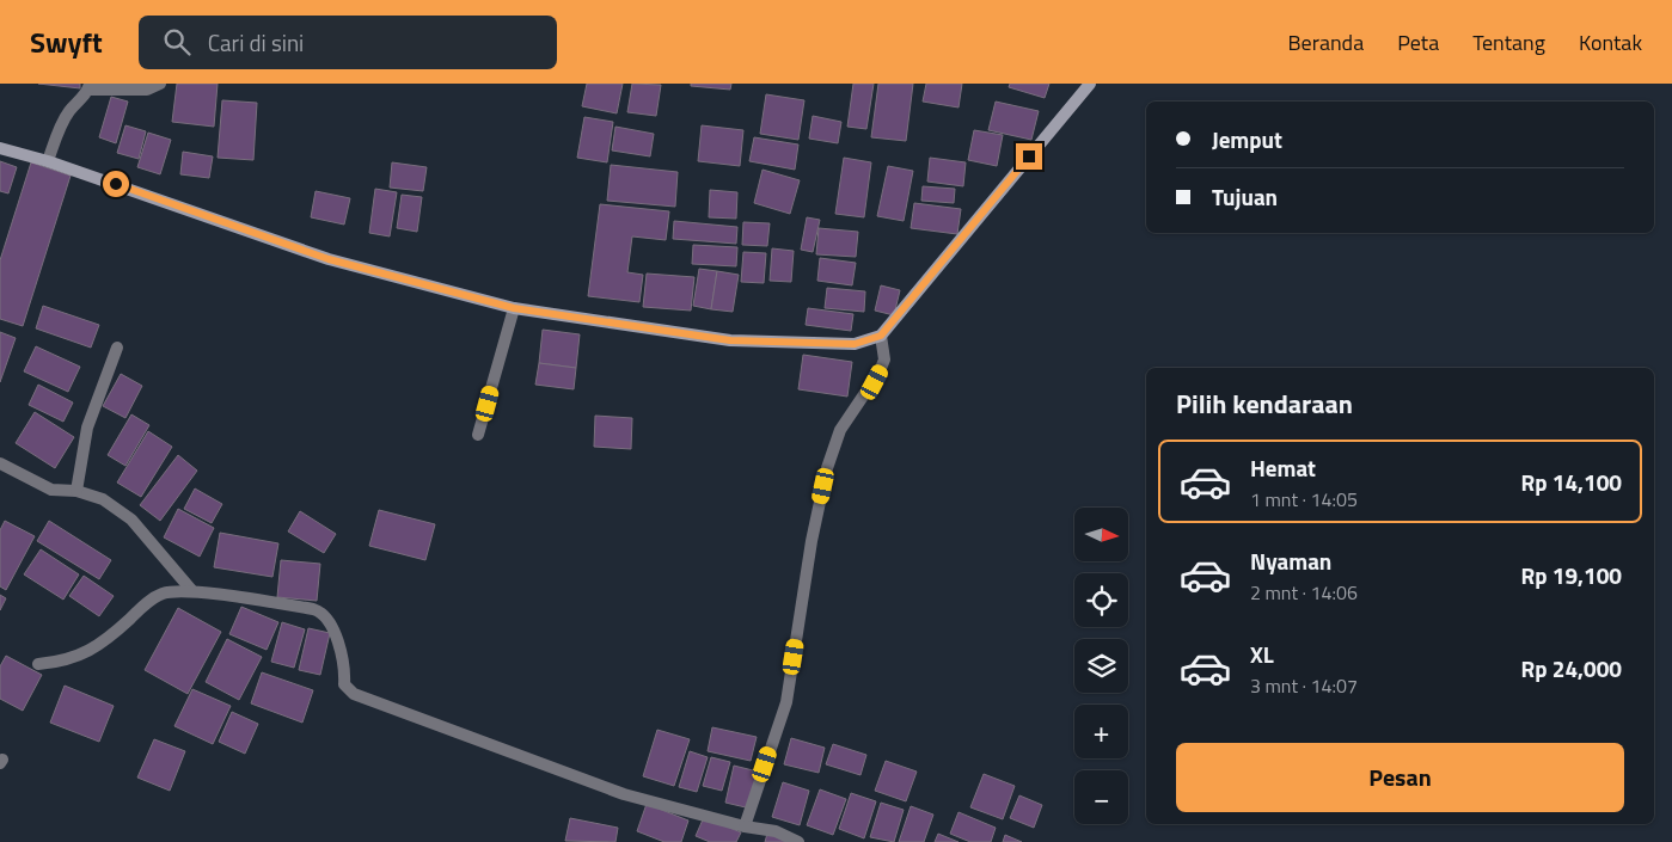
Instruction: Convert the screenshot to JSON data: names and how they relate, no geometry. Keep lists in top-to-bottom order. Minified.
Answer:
{"north":"right","page":{"header":"Swyft","search":"Cari di sini","nav":["Beranda","Peta","Tentang","Kontak"],"banner":["Jemput","Tujuan"],"heading":"Pilih kendaraan","list":[{"name":"Hemat","note":"1 mnt · 14:05","value":"Rp 14,100"},{"name":"Nyaman","note":"2 mnt · 14:06","value":"Rp 19,100"},{"name":"XL","note":"3 mnt · 14:07","value":"Rp 24,000"}],"map_buttons":["+","−"],"buttons":"Pesan"}}
